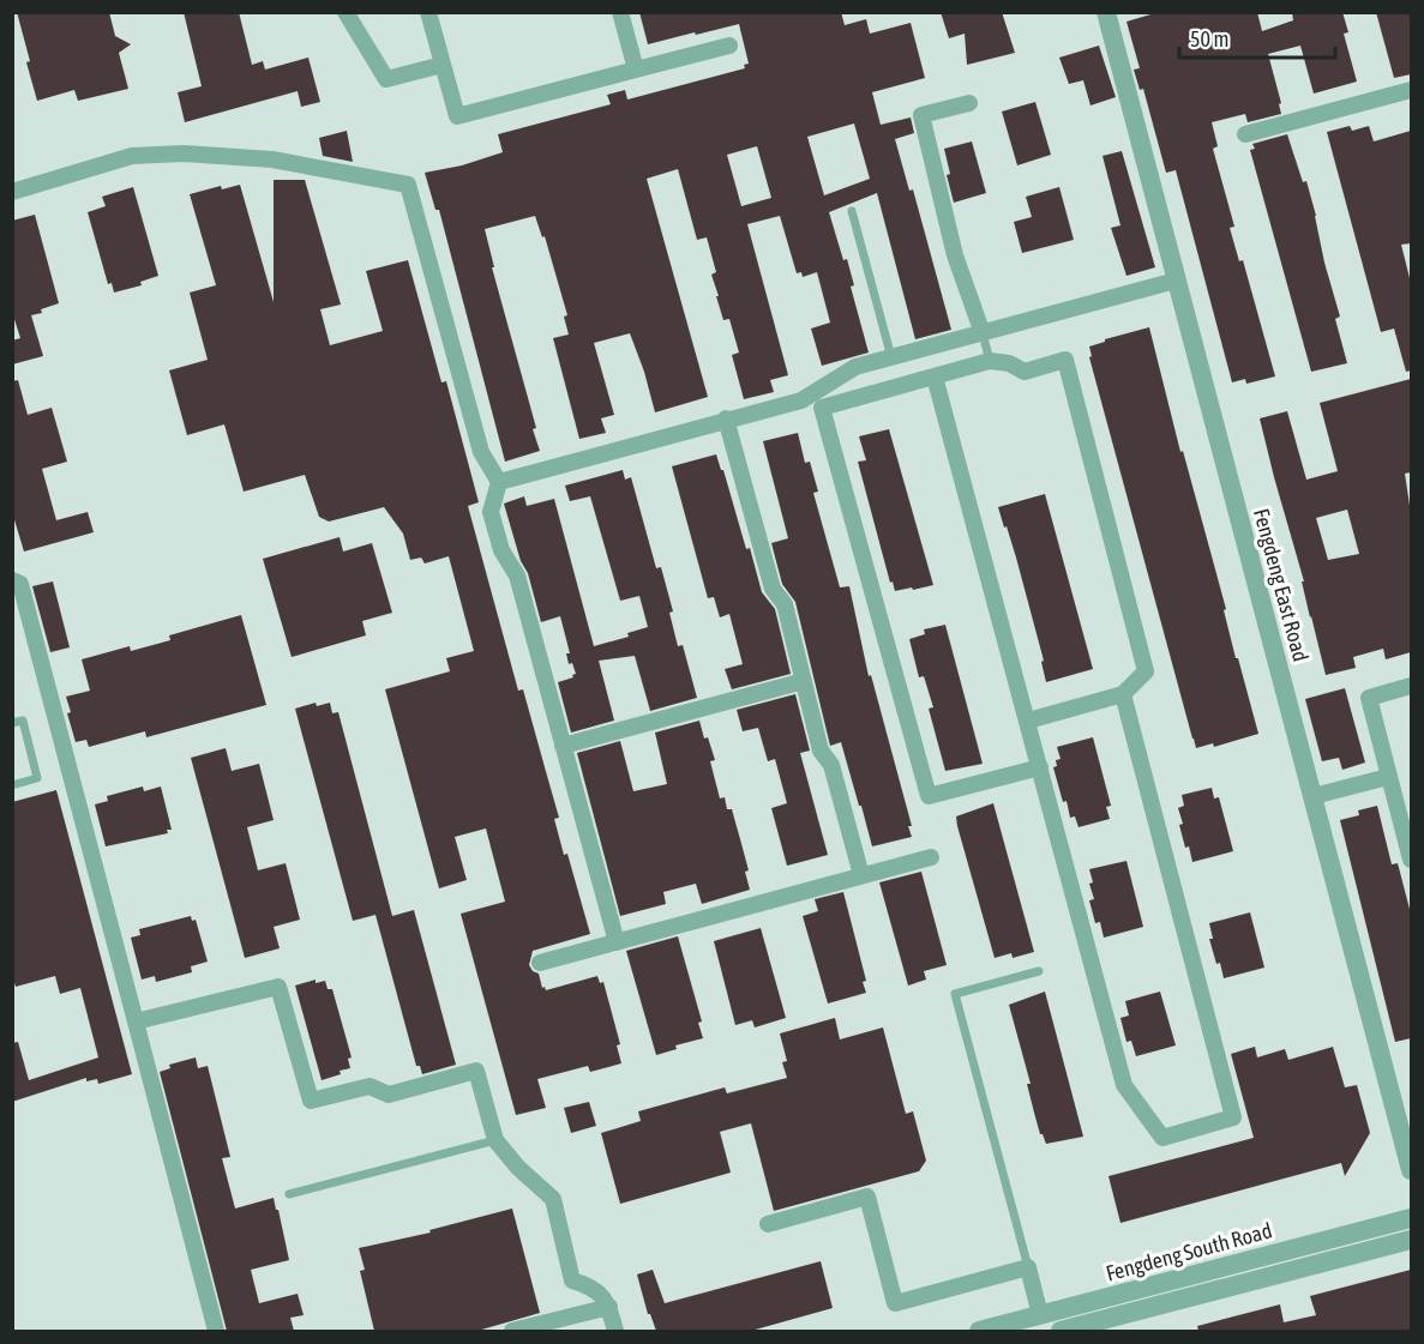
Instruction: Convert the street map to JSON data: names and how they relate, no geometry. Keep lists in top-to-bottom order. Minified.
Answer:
{"streets":{"street":["Fengdeng East Road","Fengdeng South Road"]},"scale_bar":"50 m"}
